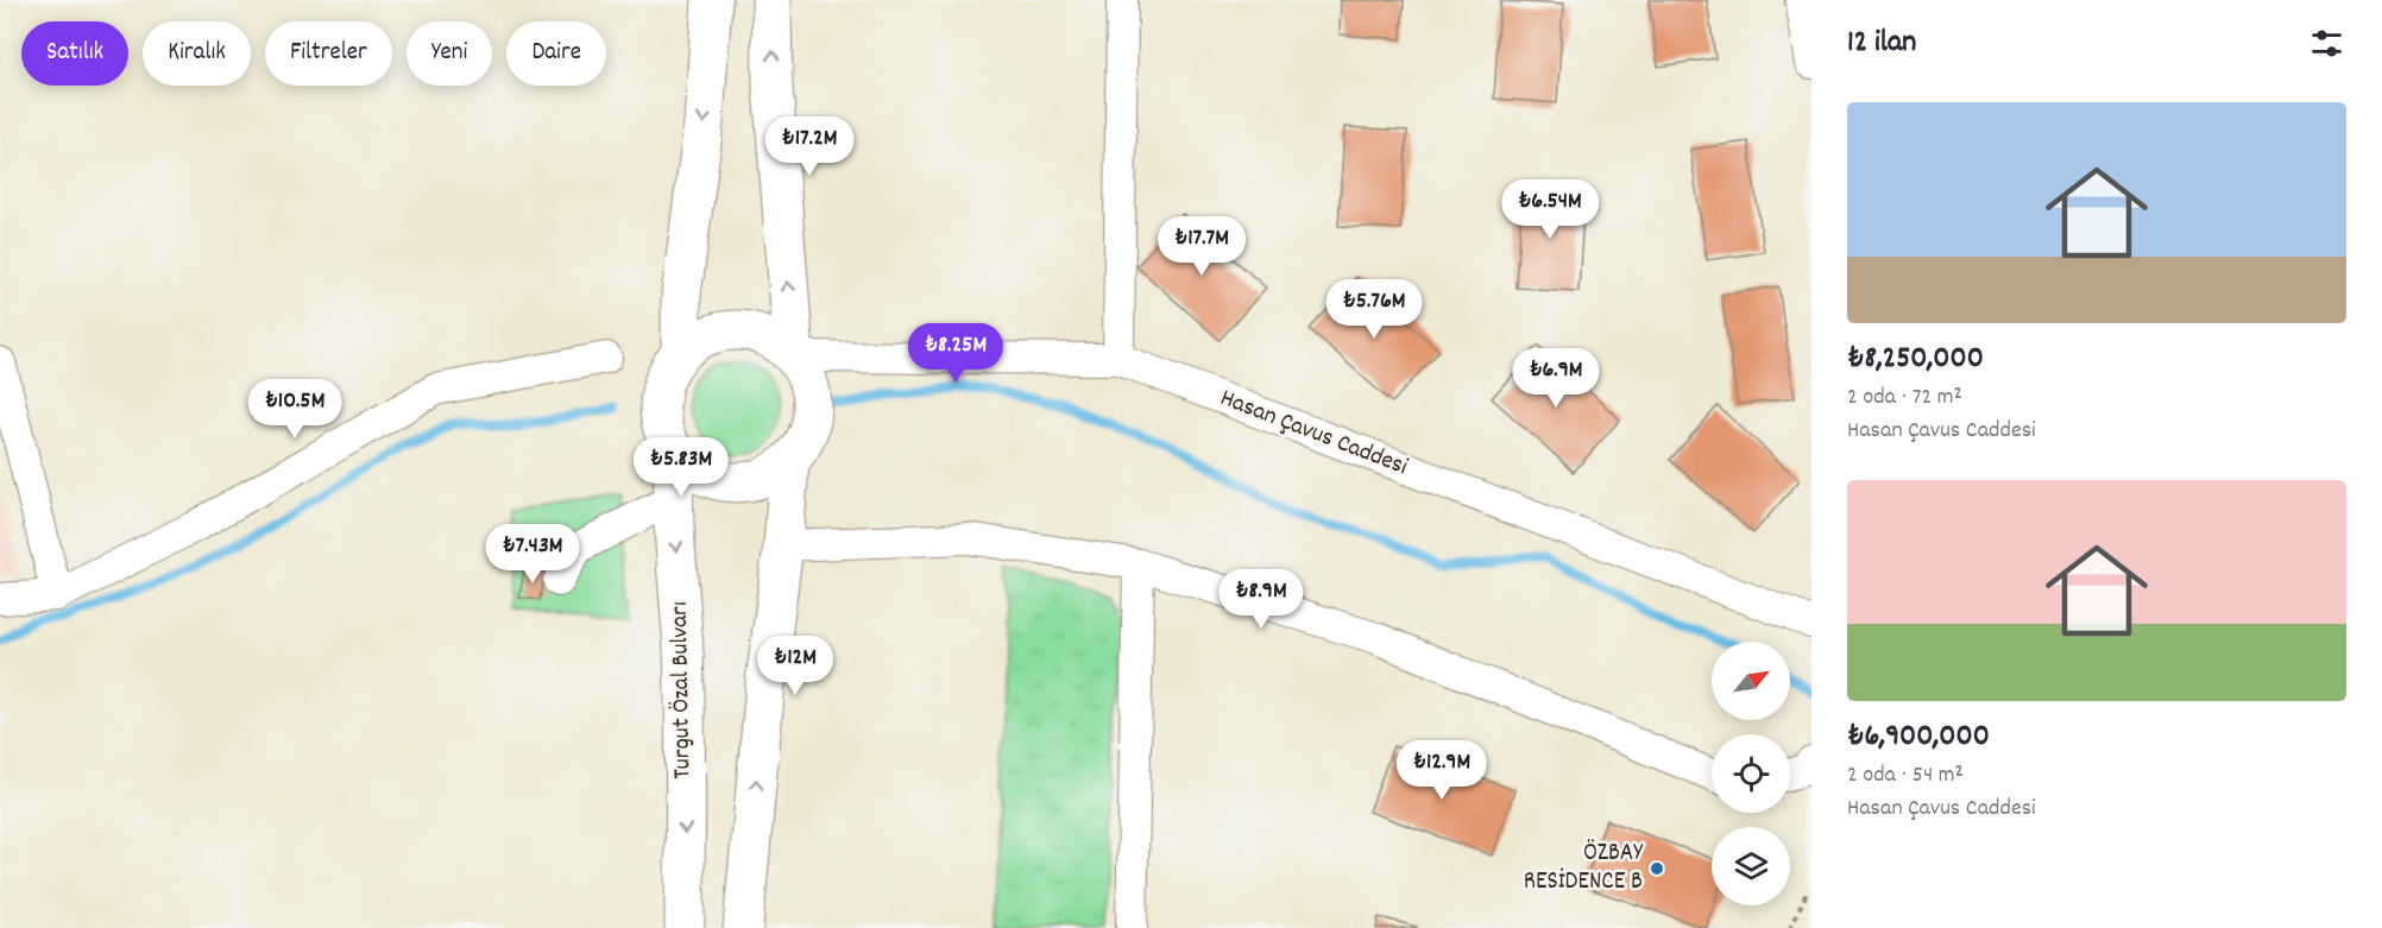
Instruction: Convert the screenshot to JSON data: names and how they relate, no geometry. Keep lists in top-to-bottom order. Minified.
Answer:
{"streets":{"main road":["Turgut Özal Bulvarı"],"street":["Hasan Çavus Caddesi"]},"crossings":[["Hasan Çavus Caddesi","Turgut Özal Bulvarı"]],"places":["ÖZBAY RESİDENCE B"],"north":"top right","page":{"heading":"12 ilan","chip":["Satılık","Kiralık","Filtreler","Yeni","Daire"],"list":[{"name":"₺8,250,000","note":"2 oda · 72 m² · Hasan Çavus Caddesi"},{"name":"₺6,900,000","note":"2 oda · 54 m² · Hasan Çavus Caddesi"}],"price":["₺17.2M","₺6.54M","₺17.7M","₺5.76M","₺8.25M","₺6.9M","₺10.5M","₺5.83M","₺7.43M","₺8.9M","₺12M","₺12.9M"]}}
